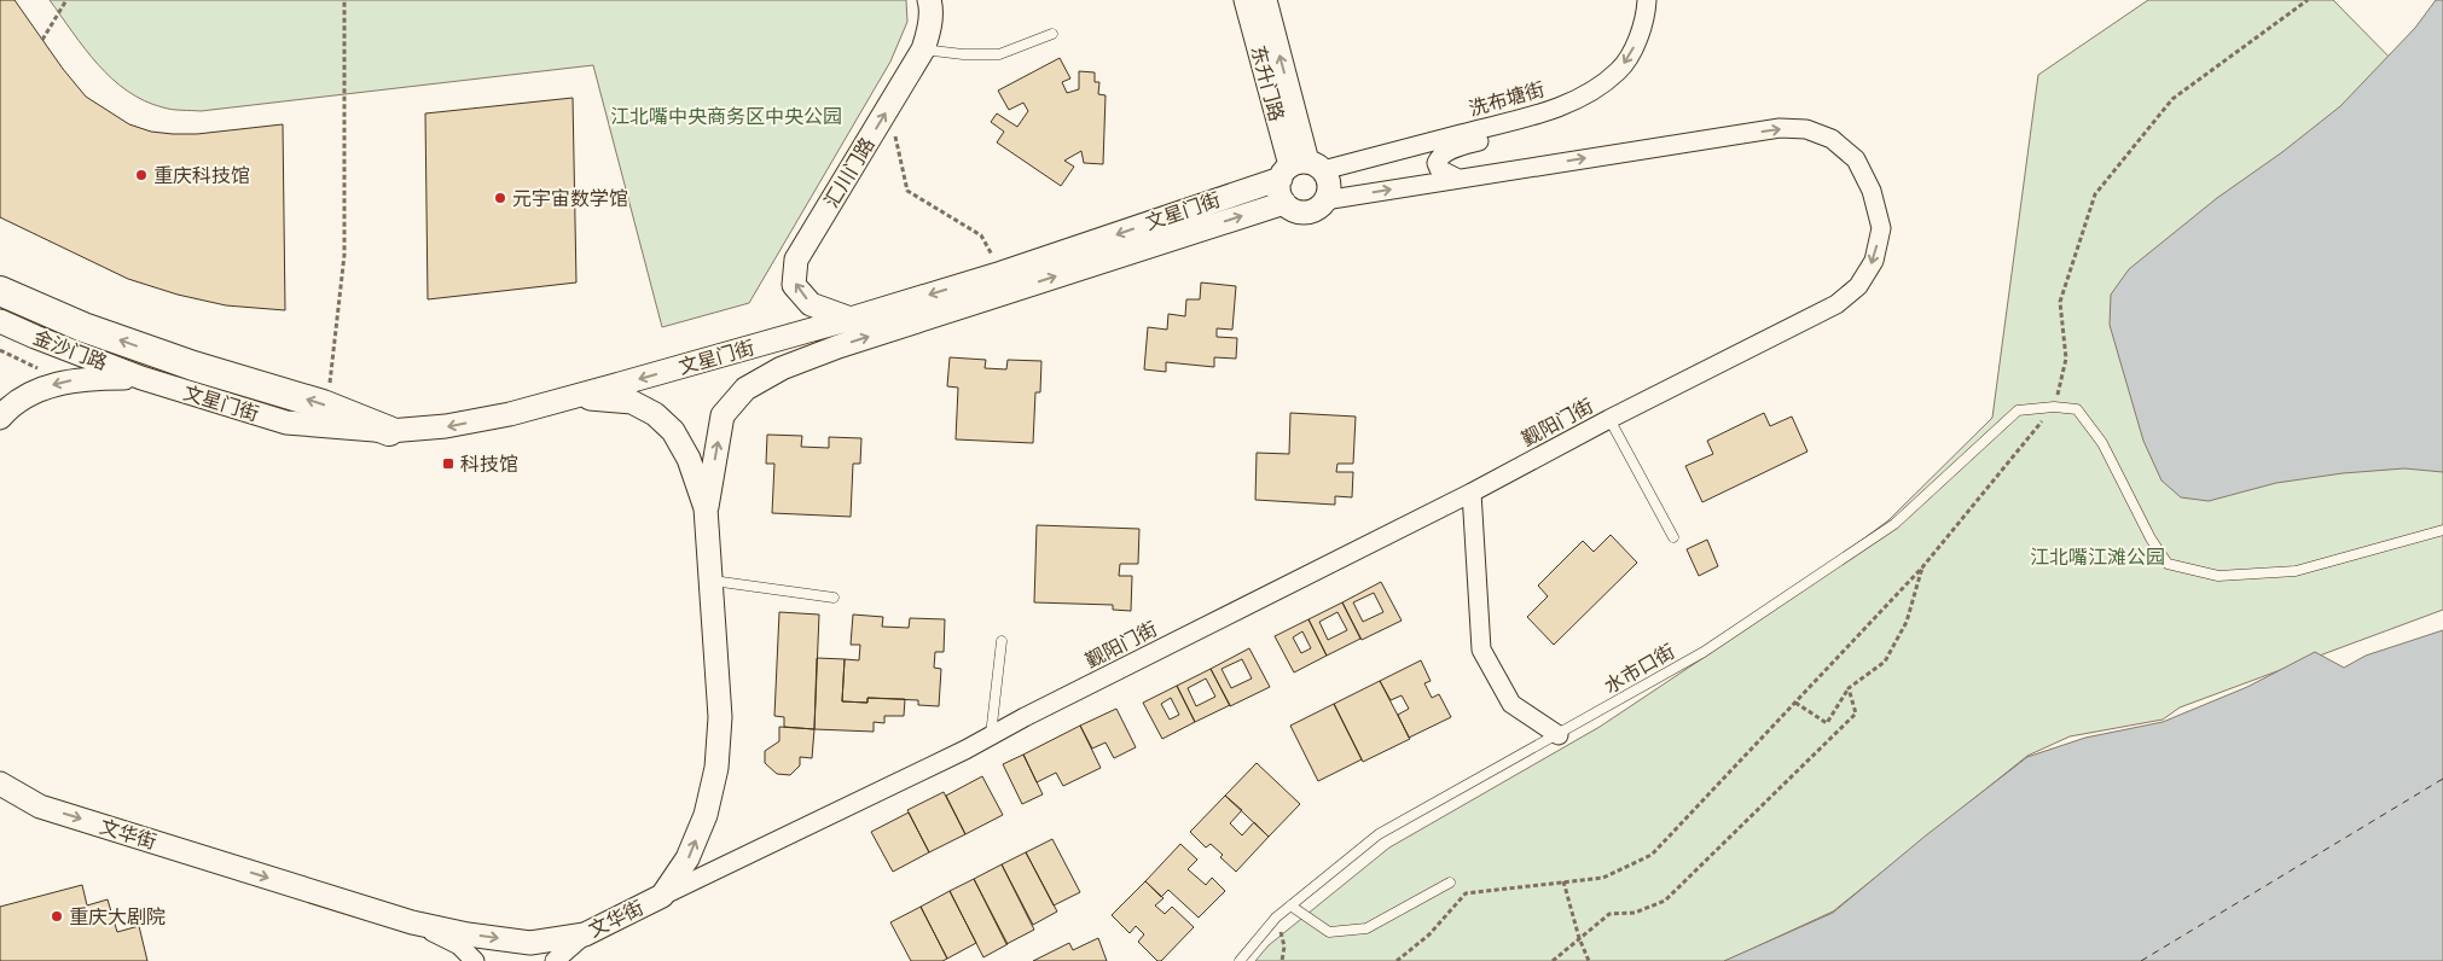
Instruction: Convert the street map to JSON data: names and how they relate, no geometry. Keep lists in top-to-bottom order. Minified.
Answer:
{"streets":{"street":["东升门路","洗布塘街","汇川门路","文星门街","金沙门路","觐阳门街","文华街"],"lane":["水市口街"]},"crossings":[["东升门路","洗布塘街"],["东升门路","文星门街"],["东升门路","觐阳门街"],["洗布塘街","文星门街"],["洗布塘街","觐阳门街"],["汇川门路","文星门街"],["文星门街","金沙门路"],["文星门街","觐阳门街"],["文星门街","文华街"],["觐阳门街","文华街"]],"one_way":["洗布塘街"],"parks":["江北嘴中央商务区中央公园","江北嘴江滩公园"],"places":{"other":["重庆科技馆","元宇宙数学馆","重庆大剧院"],"transit":["科技馆"]}}
